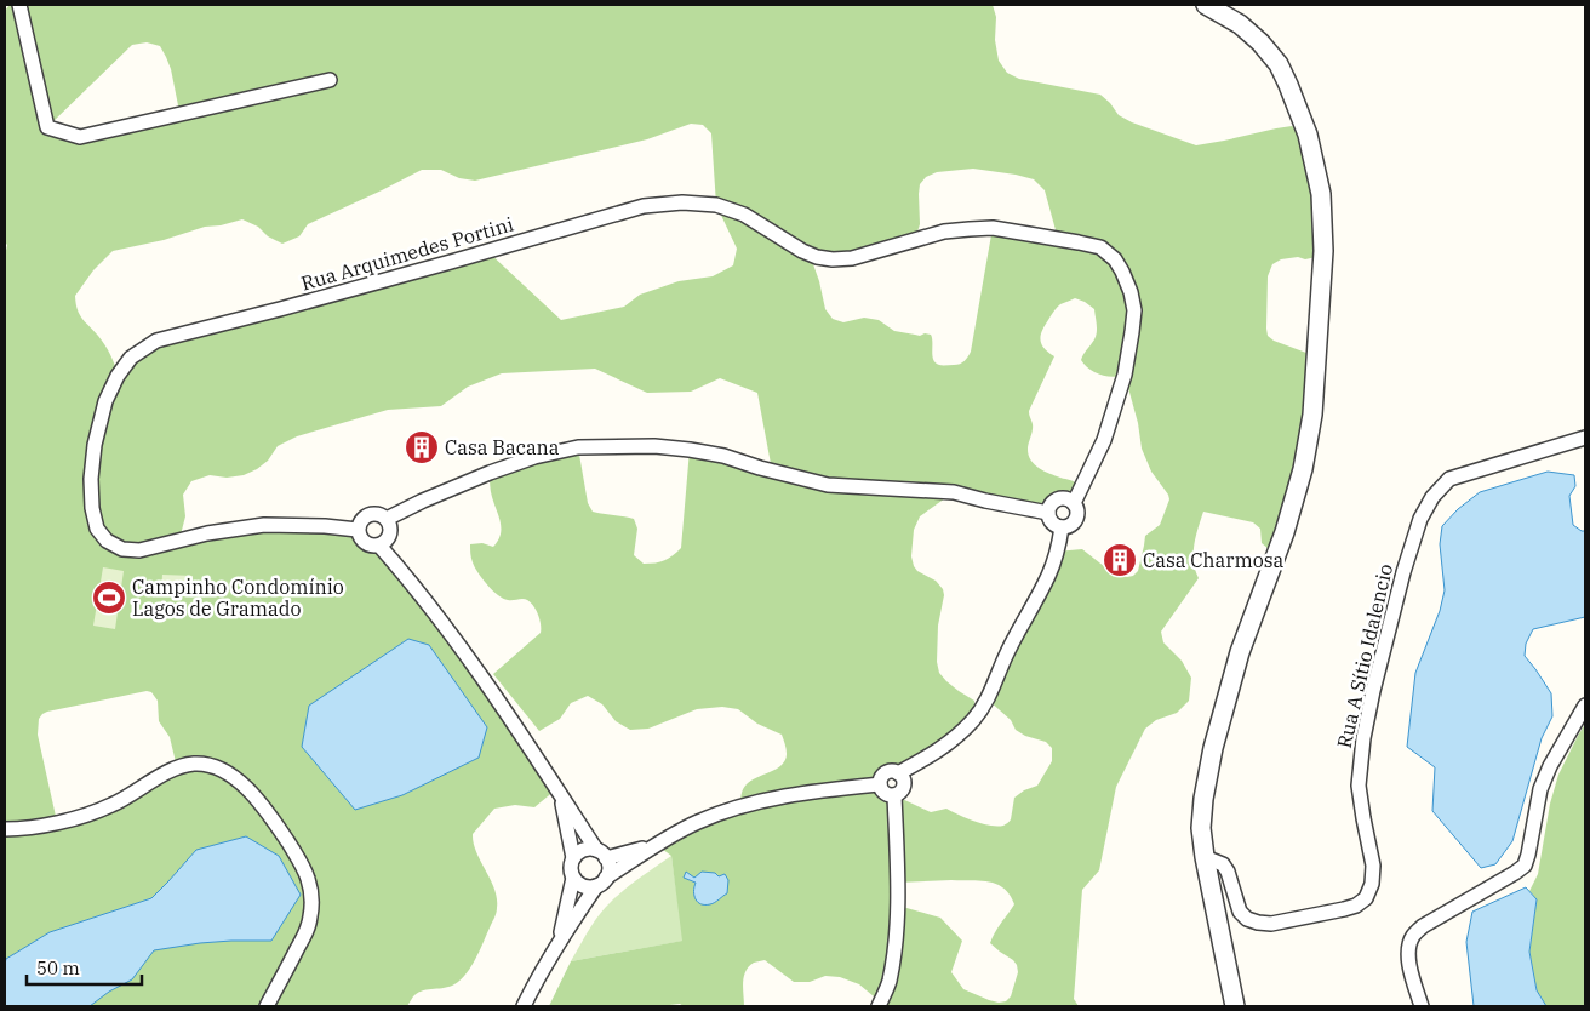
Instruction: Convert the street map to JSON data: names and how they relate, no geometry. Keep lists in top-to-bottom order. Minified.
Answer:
{"streets":{"street":["Rua Arquimedes Portini","Rua A Sítio Idalencio"]},"places":{"building":["Casa Bacana","Casa Charmosa"],"sports":["Campinho Condomínio Lagos de Gramado"]},"scale_bar":"50 m"}
